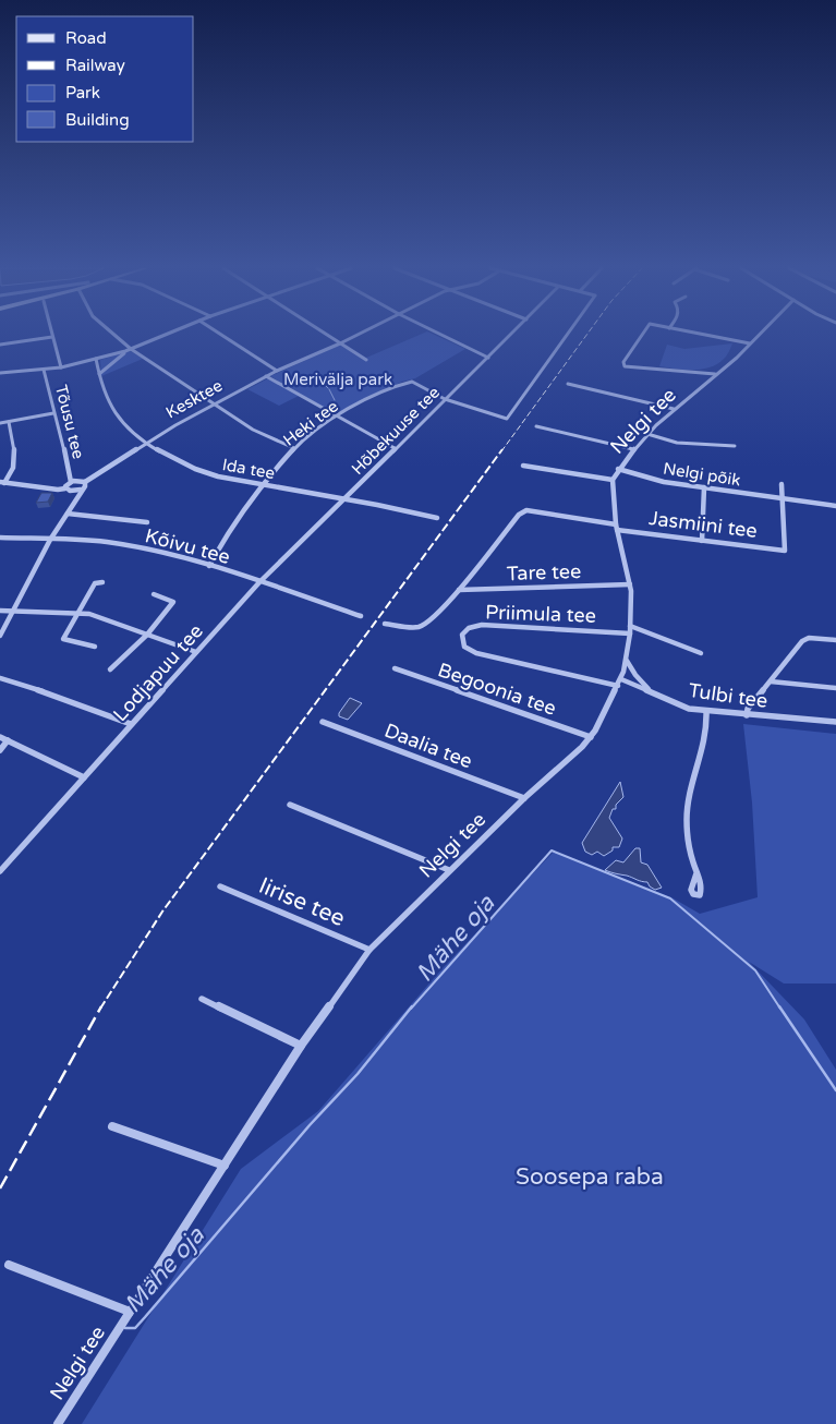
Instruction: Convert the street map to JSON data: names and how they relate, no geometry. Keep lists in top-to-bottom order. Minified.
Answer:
{"streets":{"street":["Kesktee","Nelgi tee","Tõusu tee","Heki tee","Hõbekuuse tee","Ida tee","Nelgi põik","Jasmiini tee","Kõivu tee","Tare tee","Priimula tee","Lodjapuu tee","Begoonia tee","Tulbi tee","Daalia tee","Iirise tee"]},"crossings":[["Kesktee","Ida tee"],["Nelgi tee","Nelgi põik"],["Nelgi tee","Jasmiini tee"],["Nelgi tee","Tare tee"],["Nelgi tee","Priimula tee"],["Nelgi tee","Begoonia tee"],["Nelgi tee","Tulbi tee"],["Nelgi tee","Daalia tee"],["Nelgi tee","Iirise tee"],["Heki tee","Hõbekuuse tee"],["Heki tee","Ida tee"],["Heki tee","Kõivu tee"],["Hõbekuuse tee","Ida tee"],["Hõbekuuse tee","Lodjapuu tee"],["Ida tee","Lodjapuu tee"],["Nelgi põik","Jasmiini tee"],["Jasmiini tee","Tare tee"],["Kõivu tee","Lodjapuu tee"],["Priimula tee","Tulbi tee"]],"water":["Mähe oja"],"parks":["Merivälja park","Soosepa raba"],"legend":["Road","Railway","Park","Building"]}
